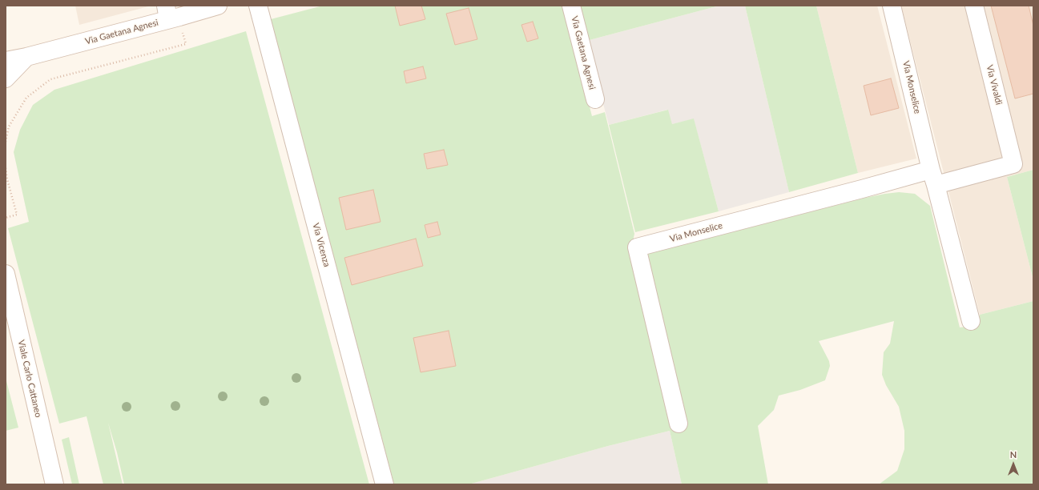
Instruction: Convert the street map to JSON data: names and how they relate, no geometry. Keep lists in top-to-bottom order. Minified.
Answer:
{"streets":{"street":["Via Gaetana Agnesi","Via Vivaldi","Via Monselice","Via Vicenza","Viale Carlo Cattaneo"]},"crossings":[["Via Vivaldi","Via Monselice"]],"north":"top"}
